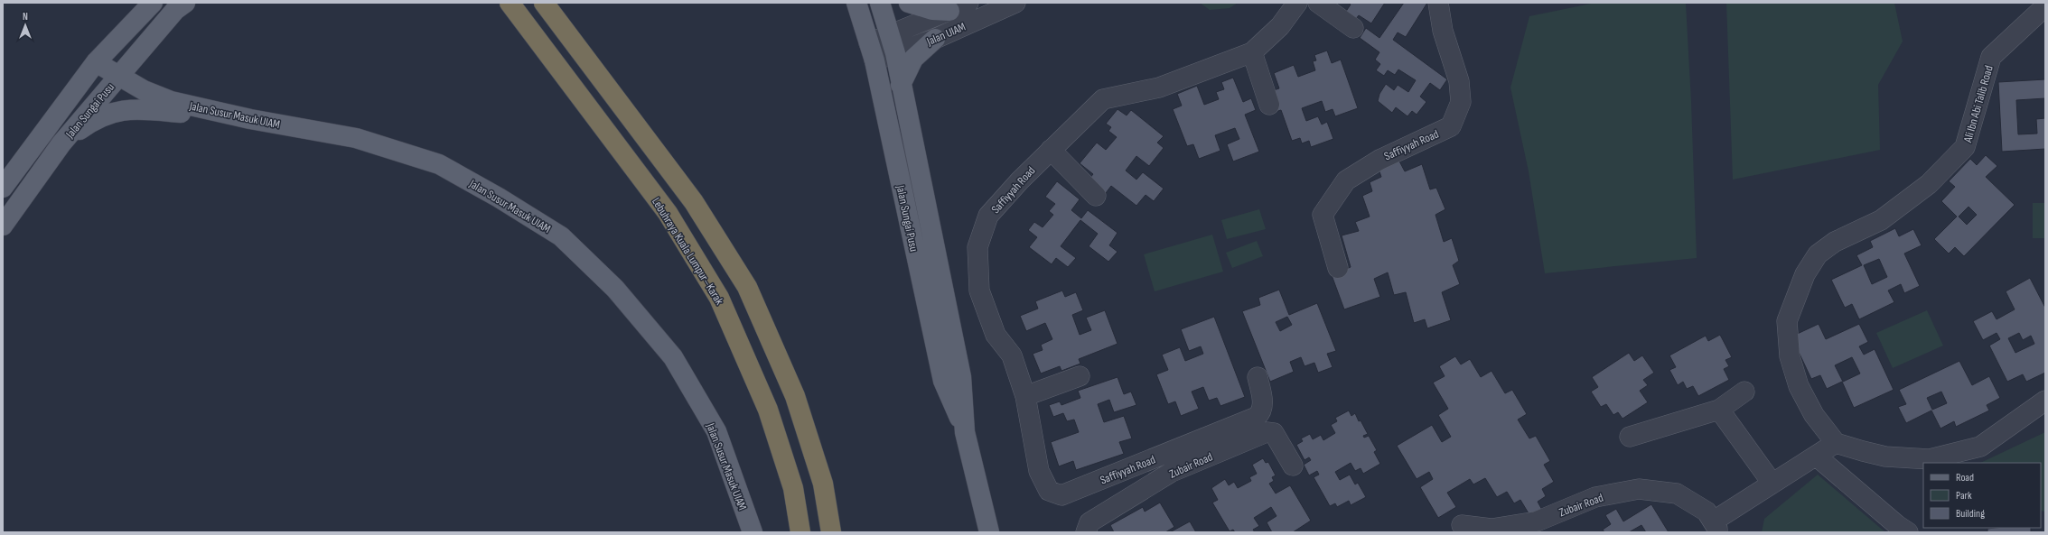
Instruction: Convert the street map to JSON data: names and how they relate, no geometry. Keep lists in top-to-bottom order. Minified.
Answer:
{"streets":{"highway":["Lebuhraya Kuala Lumpur–Karak"],"main road":["Jalan Sungai Pusu","Jalan Susur Masuk UIAM"],"street":["Jalan UIAM","Ali Ibn Abi Talib Road","Saffiyyah Road","Zubair Road"]},"crossings":[["Jalan UIAM","Jalan Sungai Pusu"],["Ali Ibn Abi Talib Road","Zubair Road"],["Jalan Sungai Pusu","Jalan Susur Masuk UIAM"]],"legend":["Road","Park","Building"],"north":"top"}
